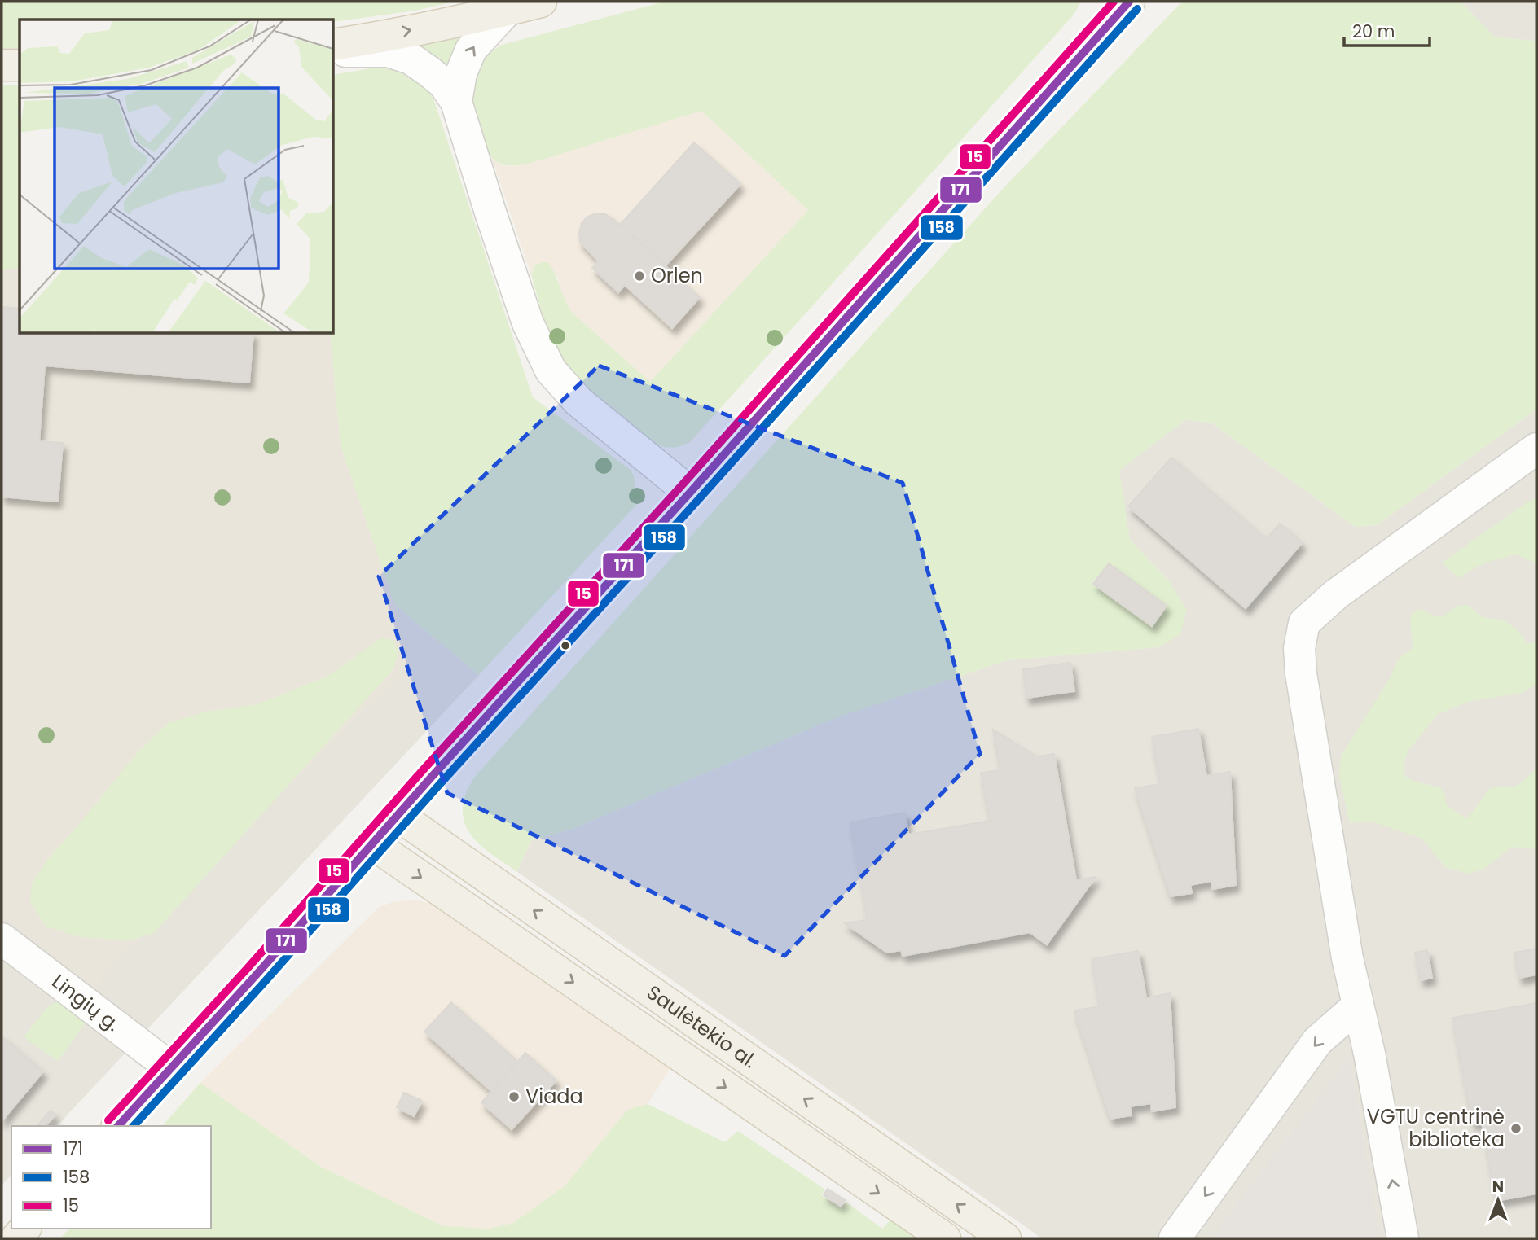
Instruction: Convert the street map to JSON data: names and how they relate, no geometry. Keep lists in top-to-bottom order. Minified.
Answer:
{"streets":{"main road":["Saulėtekio al."],"street":["Lingių g."]},"places":["Orlen","Viada","VGTU centrinė biblioteka"],"lines":["transit line 171","transit line 15","transit line 158"],"legend":["171","158","15"],"scale_bar":"20 m","north":"top"}
